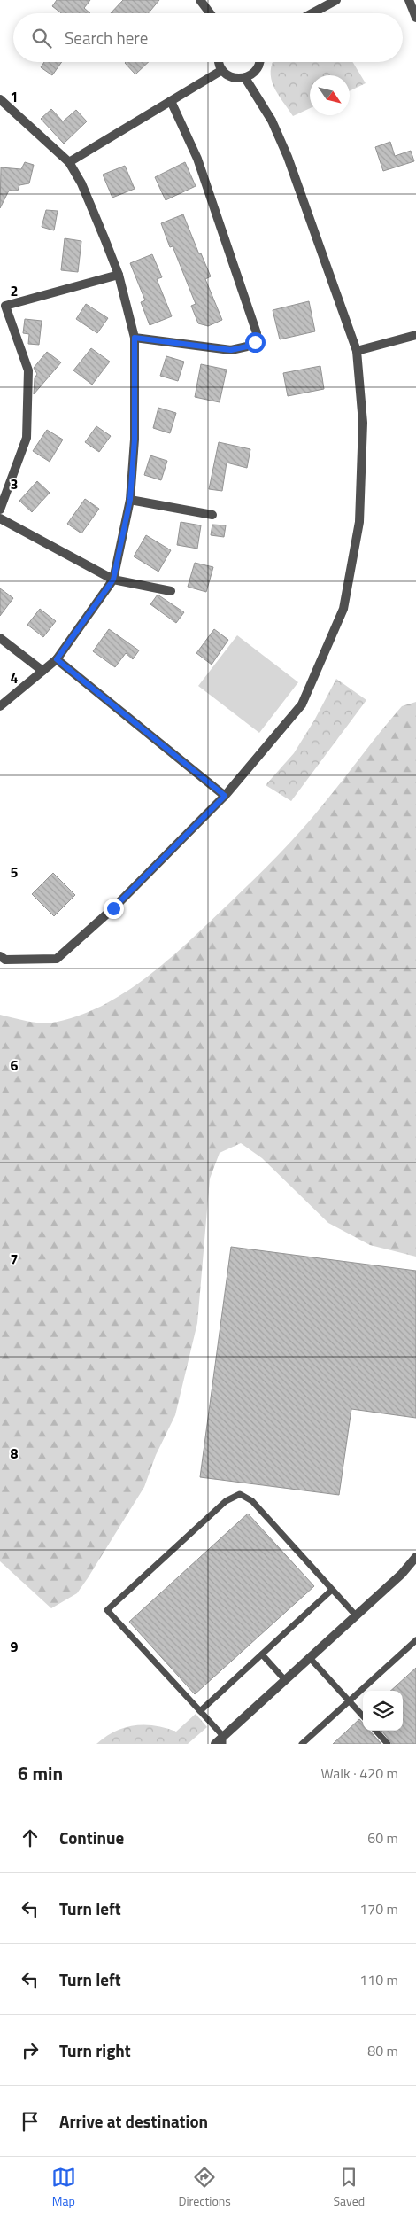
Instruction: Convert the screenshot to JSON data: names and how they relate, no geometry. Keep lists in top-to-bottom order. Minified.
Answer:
{"north":"bottom right","page":{"search":"Search here","heading":["6 min","Walk · 420 m"],"list":[["Continue","60 m"],["Turn left","170 m"],["Turn left","110 m"],["Turn right","80 m"],"Arrive at destination"],"nav":["Map","Directions","Saved"]},"grid":{"rows":["1","2","3","4","5","6","7","8","9"]}}
